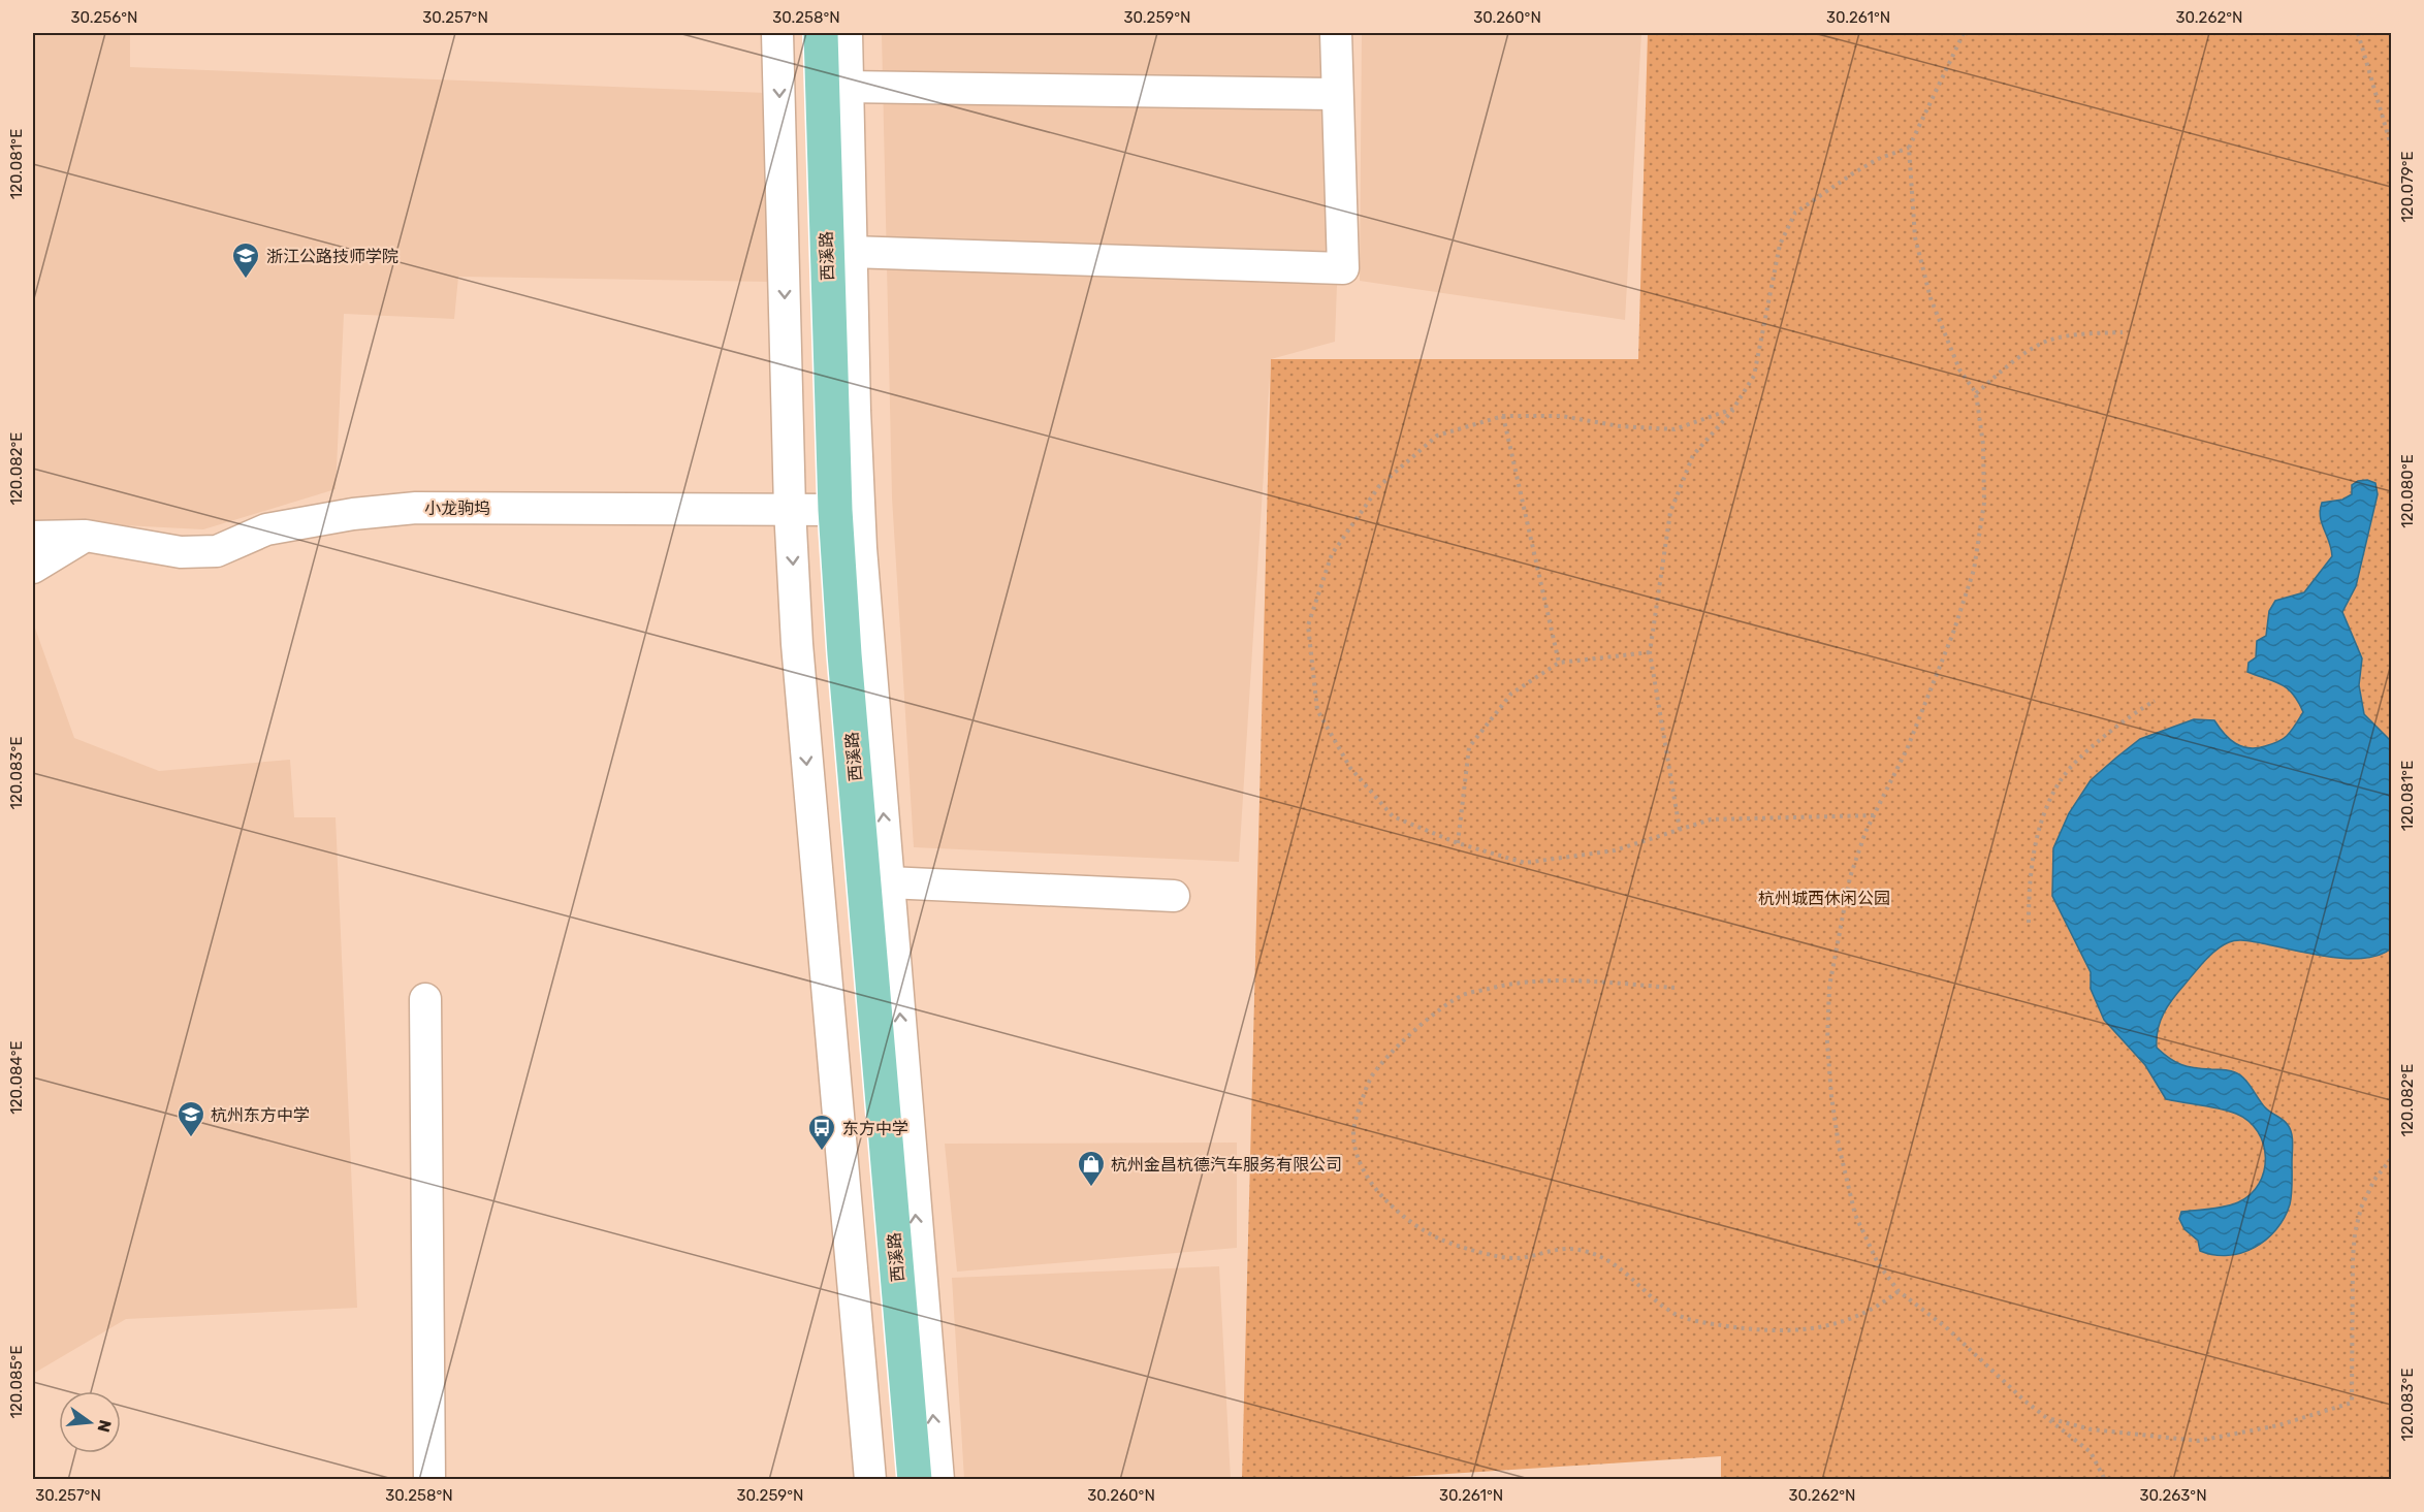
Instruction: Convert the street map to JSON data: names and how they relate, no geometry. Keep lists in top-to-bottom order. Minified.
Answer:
{"streets":{"main road":["西溪路"],"street":["小龙驹坞"]},"crossings":[["西溪路","小龙驹坞"]],"parks":["杭州城西休闲公园"],"places":{"school or university":["浙江公路技师学院","杭州东方中学"],"bus stop":["东方中学"],"shop":["杭州金昌杭德汽车服务有限公司"]},"north":"right","coordinates":["30.256°N","30.257°N","30.258°N","30.259°N","30.260°N","30.261°N","30.262°N","120.081°E","120.079°E","120.082°E","120.080°E","120.083°E","120.084°E","120.085°E","30.263°N"]}
